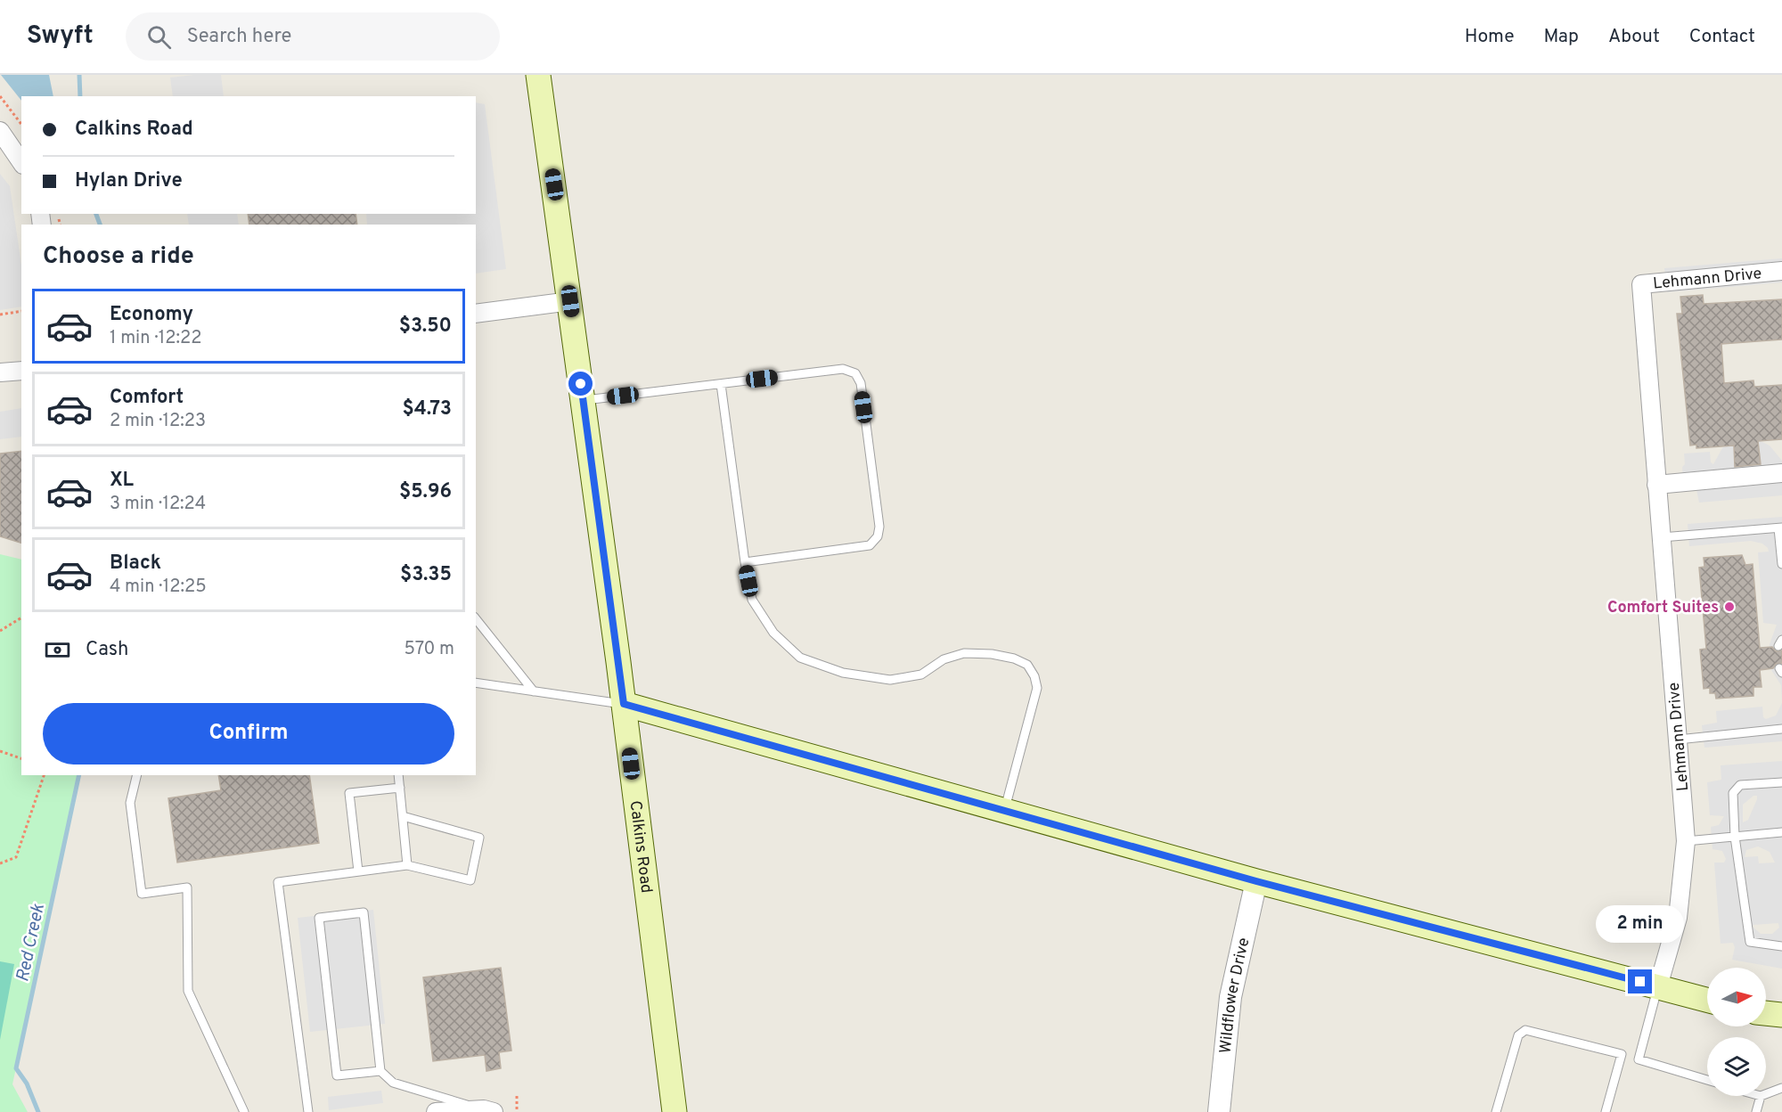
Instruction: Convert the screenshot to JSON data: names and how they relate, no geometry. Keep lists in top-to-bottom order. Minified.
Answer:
{"streets":{"main road":["Calkins Road"],"street":["Lehmann Drive","Wildflower Drive"]},"water":["Red Creek"],"places":["Comfort Suites"],"north":"right","page":{"header":"Swyft","search":"Search here","nav":["Home","Map","About","Contact"],"banner":["Calkins Road","Hylan Drive"],"heading":"Choose a ride","list":[{"name":"Economy","note":"1 min · 12:22","value":"$3.50"},{"name":"Comfort","note":"2 min · 12:23","value":"$4.73"},{"name":"XL","note":"3 min · 12:24","value":"$5.96"},{"name":"Black","note":"4 min · 12:25","value":"$3.35"}],"pay":["Cash","570 m"],"buttons":"Confirm","bubble":"2 min"}}
